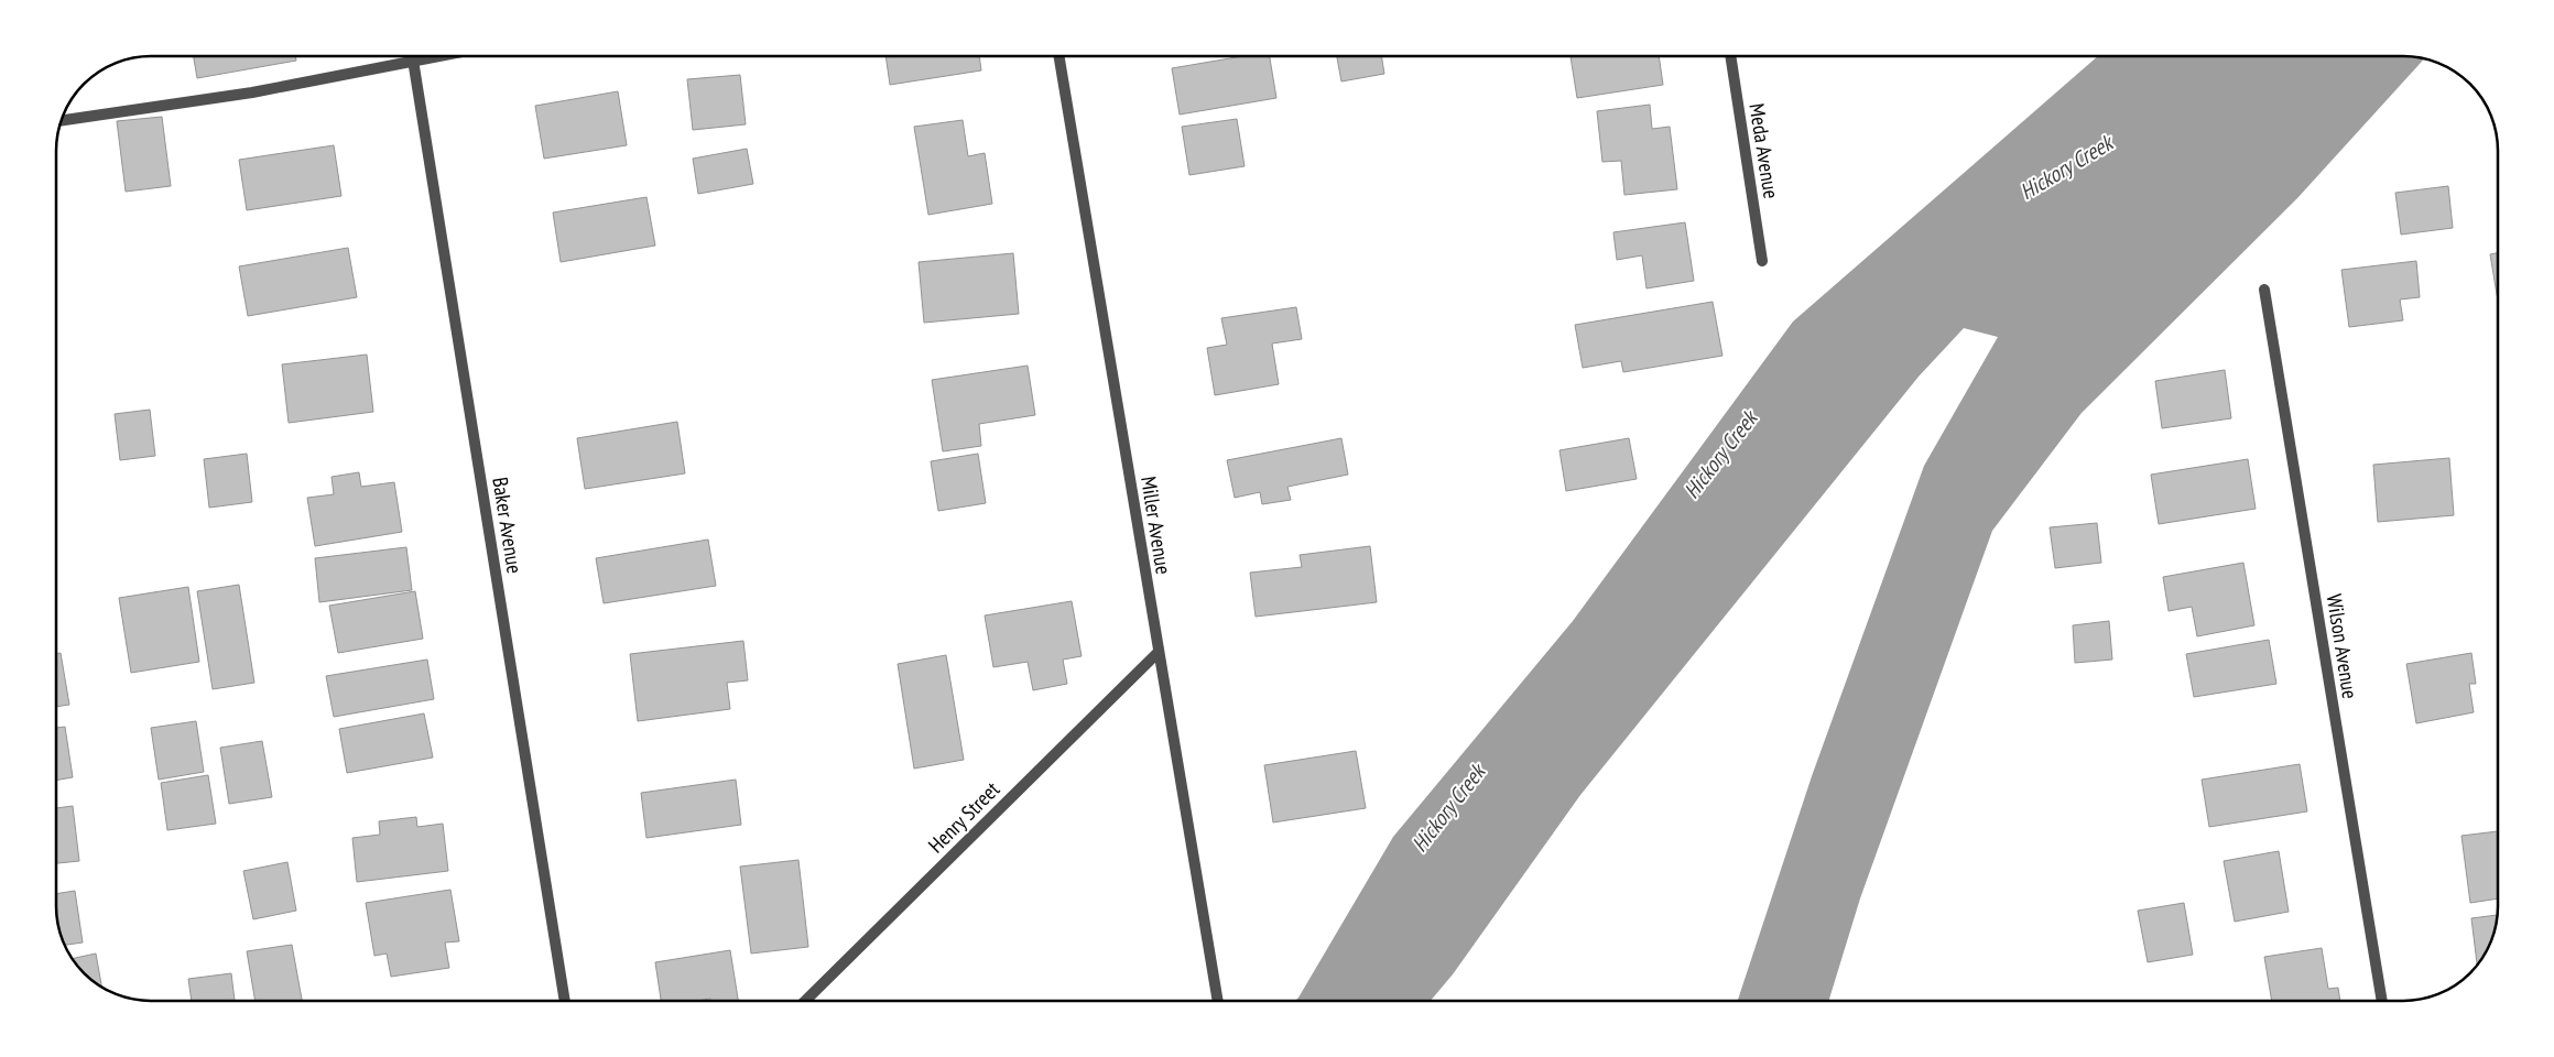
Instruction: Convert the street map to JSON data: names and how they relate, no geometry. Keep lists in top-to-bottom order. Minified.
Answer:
{"streets":{"street":["Meda Avenue","Baker Avenue","Miller Avenue","Wilson Avenue","Henry Street"]},"crossings":[["Miller Avenue","Henry Street"]],"water":["Hickory Creek"]}
